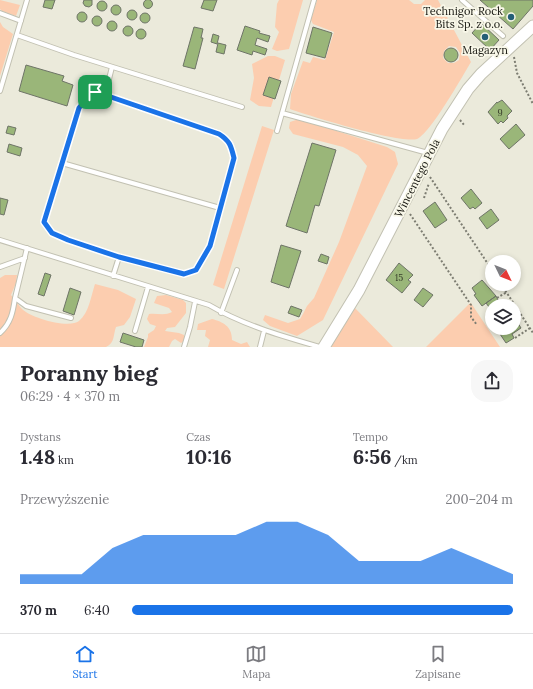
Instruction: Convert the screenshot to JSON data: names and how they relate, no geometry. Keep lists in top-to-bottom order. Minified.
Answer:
{"streets":{"street":["Wincentego Pola"]},"places":["Technigor Rock Bits Sp. z o.o.","Magazyn"],"house_numbers":["9","15"],"north":"bottom right","page":{"heading":["Poranny bieg","06:29 · 4 × 370 m"],"stats":[["Dystans","1.48 km"],["Czas","10:16"],["Tempo","6:56 /km"]],"chart":["Przewyższenie","200–204 m"],"list":[{"name":"370 m","note":"6:40"}],"tabs":["Start","Mapa","Zapisane"]}}
